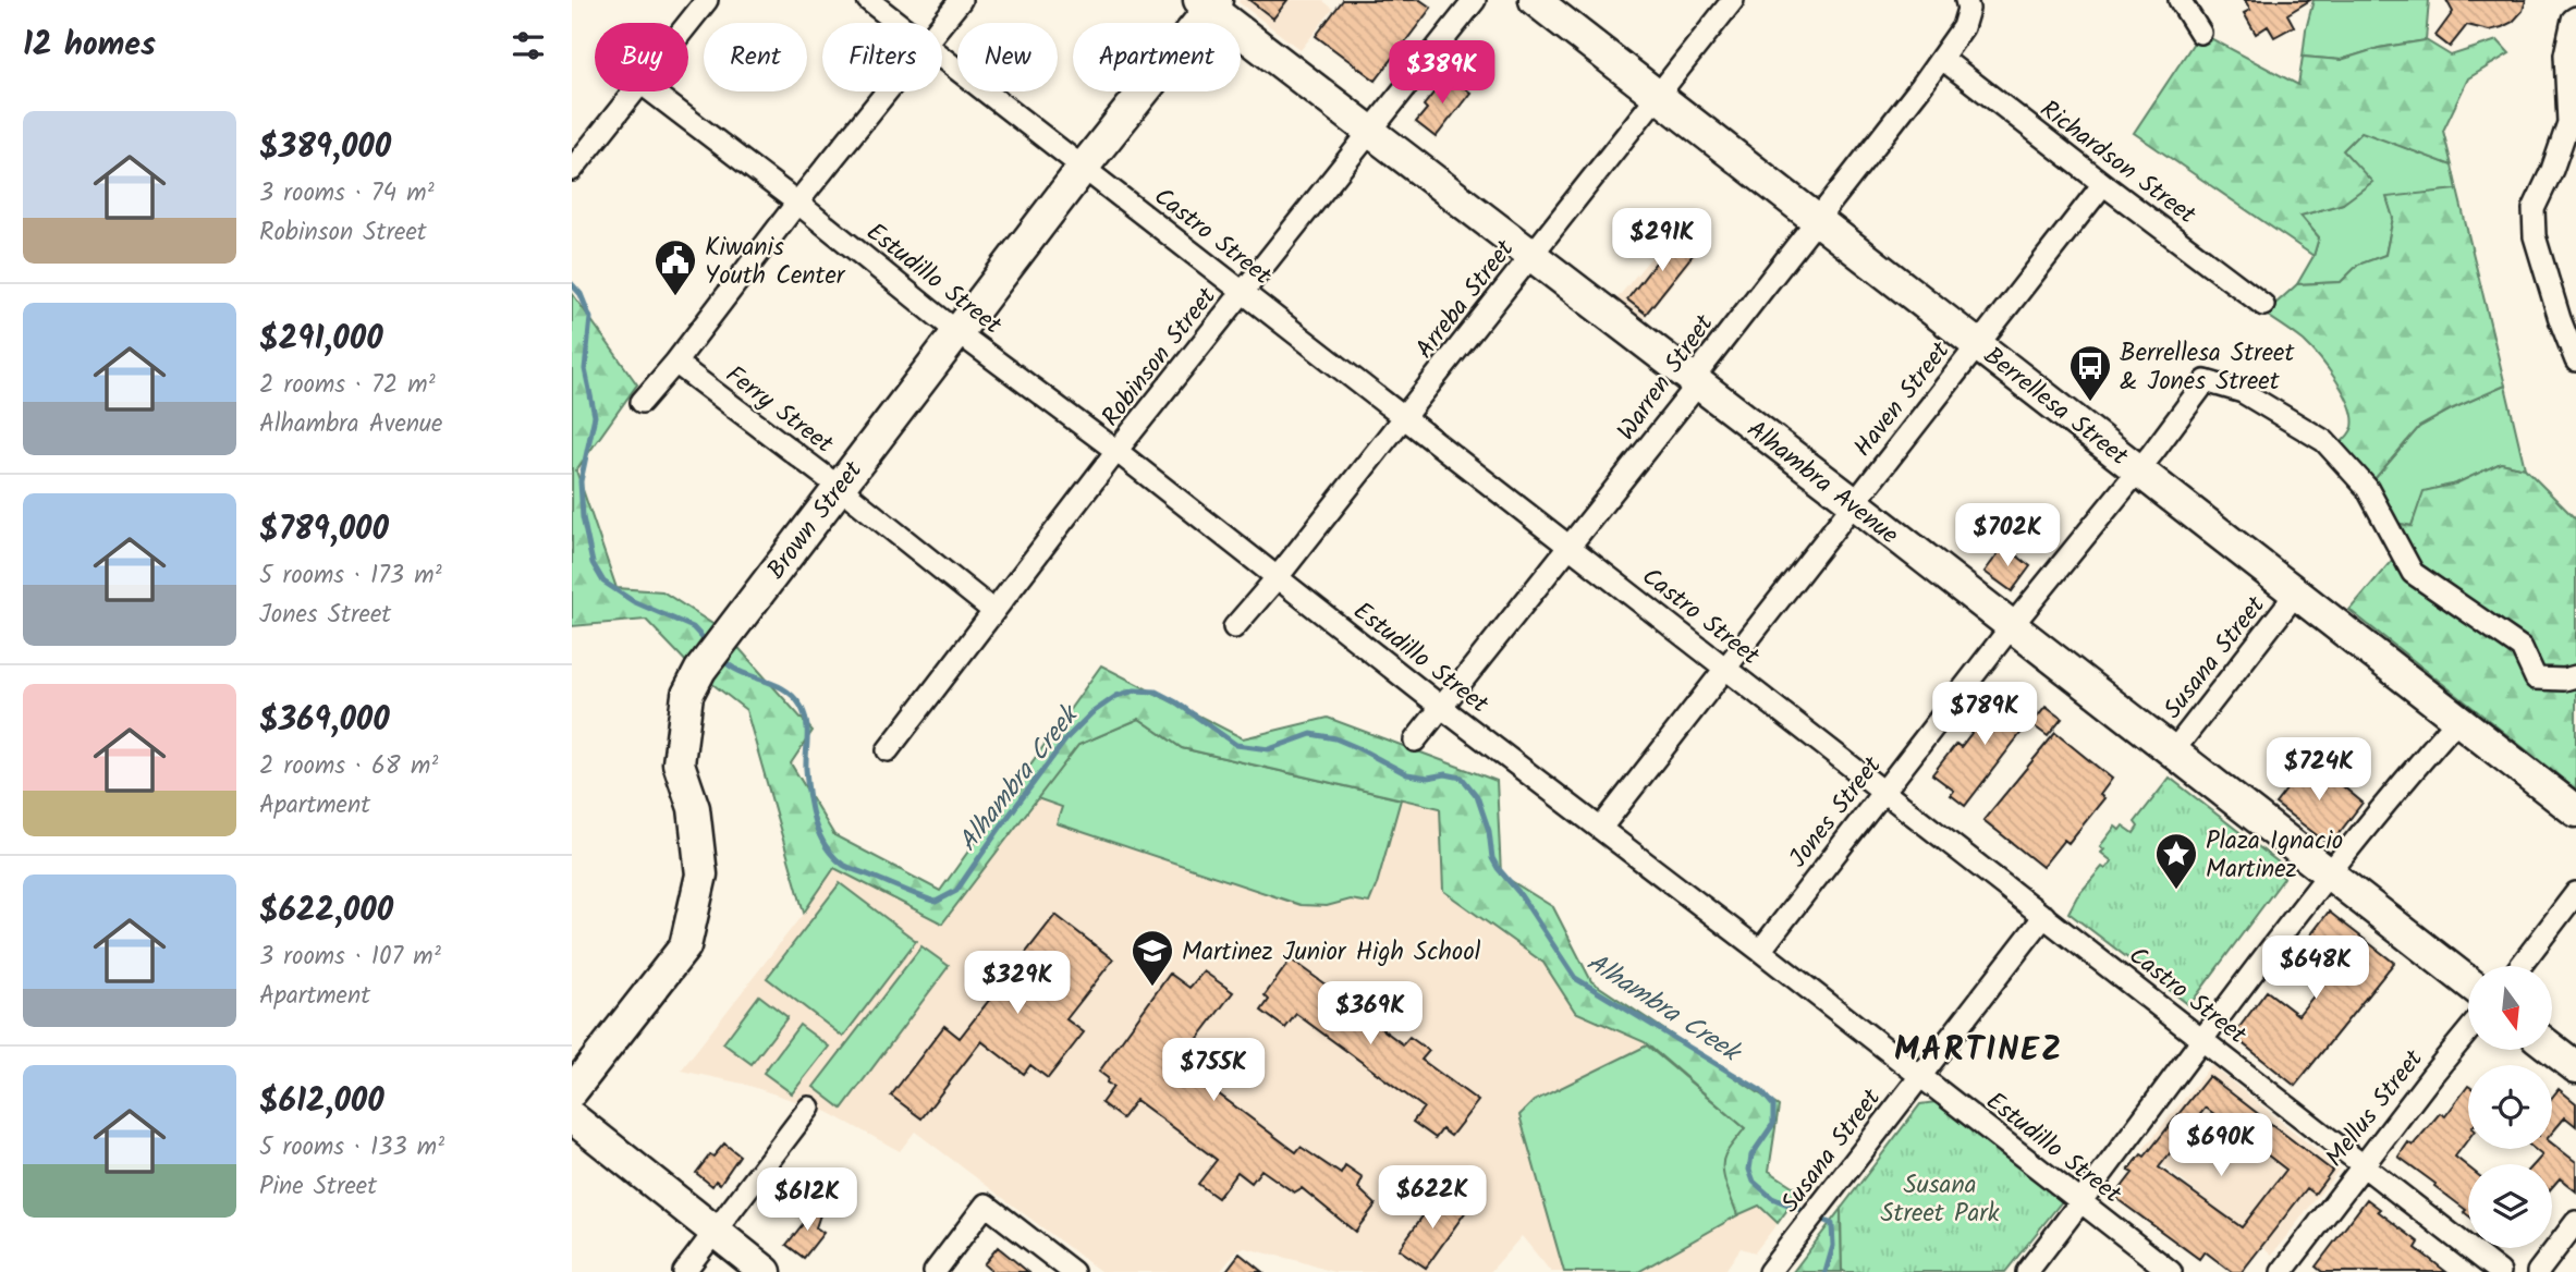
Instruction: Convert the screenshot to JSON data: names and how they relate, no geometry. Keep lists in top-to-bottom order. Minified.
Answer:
{"streets":{"main road":["Berrellesa Street","Alhambra Avenue","Brown Street"],"street":["Richardson Street","Castro Street","Estudillo Street","Arreba Street","Robinson Street","Warren Street","Haven Street","Ferry Street","Susana Street","Jones Street","Mellus Street"]},"crossings":[["Richardson Street","Warren Street"],["Richardson Street","Haven Street"],["Castro Street","Arreba Street"],["Castro Street","Robinson Street"],["Castro Street","Warren Street"],["Castro Street","Haven Street"],["Castro Street","Brown Street"],["Castro Street","Susana Street"],["Castro Street","Jones Street"],["Castro Street","Mellus Street"],["Estudillo Street","Arreba Street"],["Estudillo Street","Robinson Street"],["Estudillo Street","Warren Street"],["Estudillo Street","Haven Street"],["Estudillo Street","Brown Street"],["Estudillo Street","Susana Street"],["Estudillo Street","Jones Street"],["Arreba Street","Berrellesa Street"],["Arreba Street","Alhambra Avenue"],["Robinson Street","Ferry Street"],["Robinson Street","Alhambra Avenue"],["Warren Street","Berrellesa Street"],["Warren Street","Alhambra Avenue"],["Haven Street","Berrellesa Street"],["Haven Street","Alhambra Avenue"],["Berrellesa Street","Susana Street"],["Berrellesa Street","Jones Street"],["Ferry Street","Brown Street"],["Alhambra Avenue","Brown Street"],["Alhambra Avenue","Susana Street"],["Alhambra Avenue","Jones Street"]],"districts":["MARTINEZ"],"water":["Alhambra Creek"],"parks":["Susana Street Park"],"places":{"public building":["Kiwanis Youth Center"],"bus stop":["Berrellesa Street & Jones Street"],"place":["Plaza Ignacio Martinez"],"school or university":["Martinez Junior High School"]},"north":"bottom","page":{"heading":"12 homes","chip":["Buy","Rent","Filters","New","Apartment"],"price":["$389K","$291K","$702K","$789K","$724K","$648K","$329K","$369K","$755K","$690K","$622K","$612K"],"list":[{"name":"$389,000","note":"3 rooms · 74 m² · Robinson Street"},{"name":"$291,000","note":"2 rooms · 72 m² · Alhambra Avenue"},{"name":"$789,000","note":"5 rooms · 173 m² · Jones Street"},{"name":"$369,000","note":"2 rooms · 68 m² · Apartment"},{"name":"$622,000","note":"3 rooms · 107 m² · Apartment"},{"name":"$612,000","note":"5 rooms · 133 m² · Pine Street"}]}}
